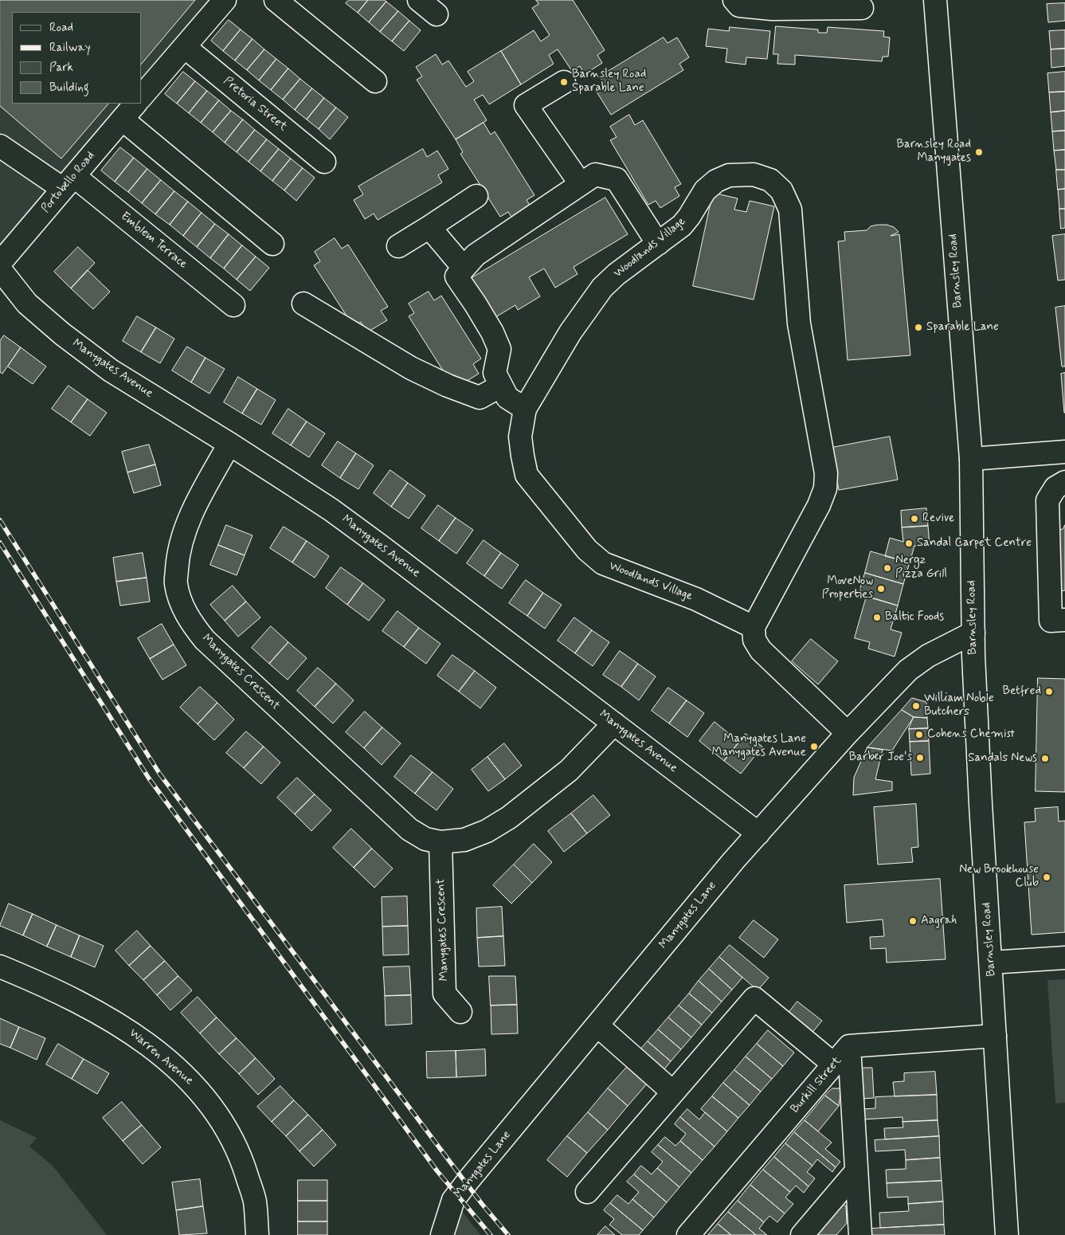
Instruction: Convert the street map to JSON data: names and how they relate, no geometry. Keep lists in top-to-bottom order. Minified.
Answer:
{"streets":{"street":["Pretoria Street","Portobello Road","Emblem Terrace","Woodlands Village","Barnsley Road","Manygates Avenue","Manygates Crescent","Manygates Lane","Warren Avenue","Burkill Street"]},"crossings":[["Portobello Road","Emblem Terrace"],["Barnsley Road","Manygates Lane"],["Barnsley Road","Burkill Street"],["Manygates Avenue","Manygates Crescent"],["Manygates Avenue","Manygates Lane"]],"places":["Barnsley Road Sparable Lane","Barnsley Road Manygates","Sparable Lane","Revive","Sandal Carpet Centre","Nergz Pizza Grill","MoveNow Properties","Baltic Foods","Betfred","William Noble Butchers","Cohens Chemist","Manygates Lane Manygates Avenue","Barber Joe's","Sandals News","New Brookhouse Club","Aagrah"],"legend":["Road","Railway","Park","Building"]}
